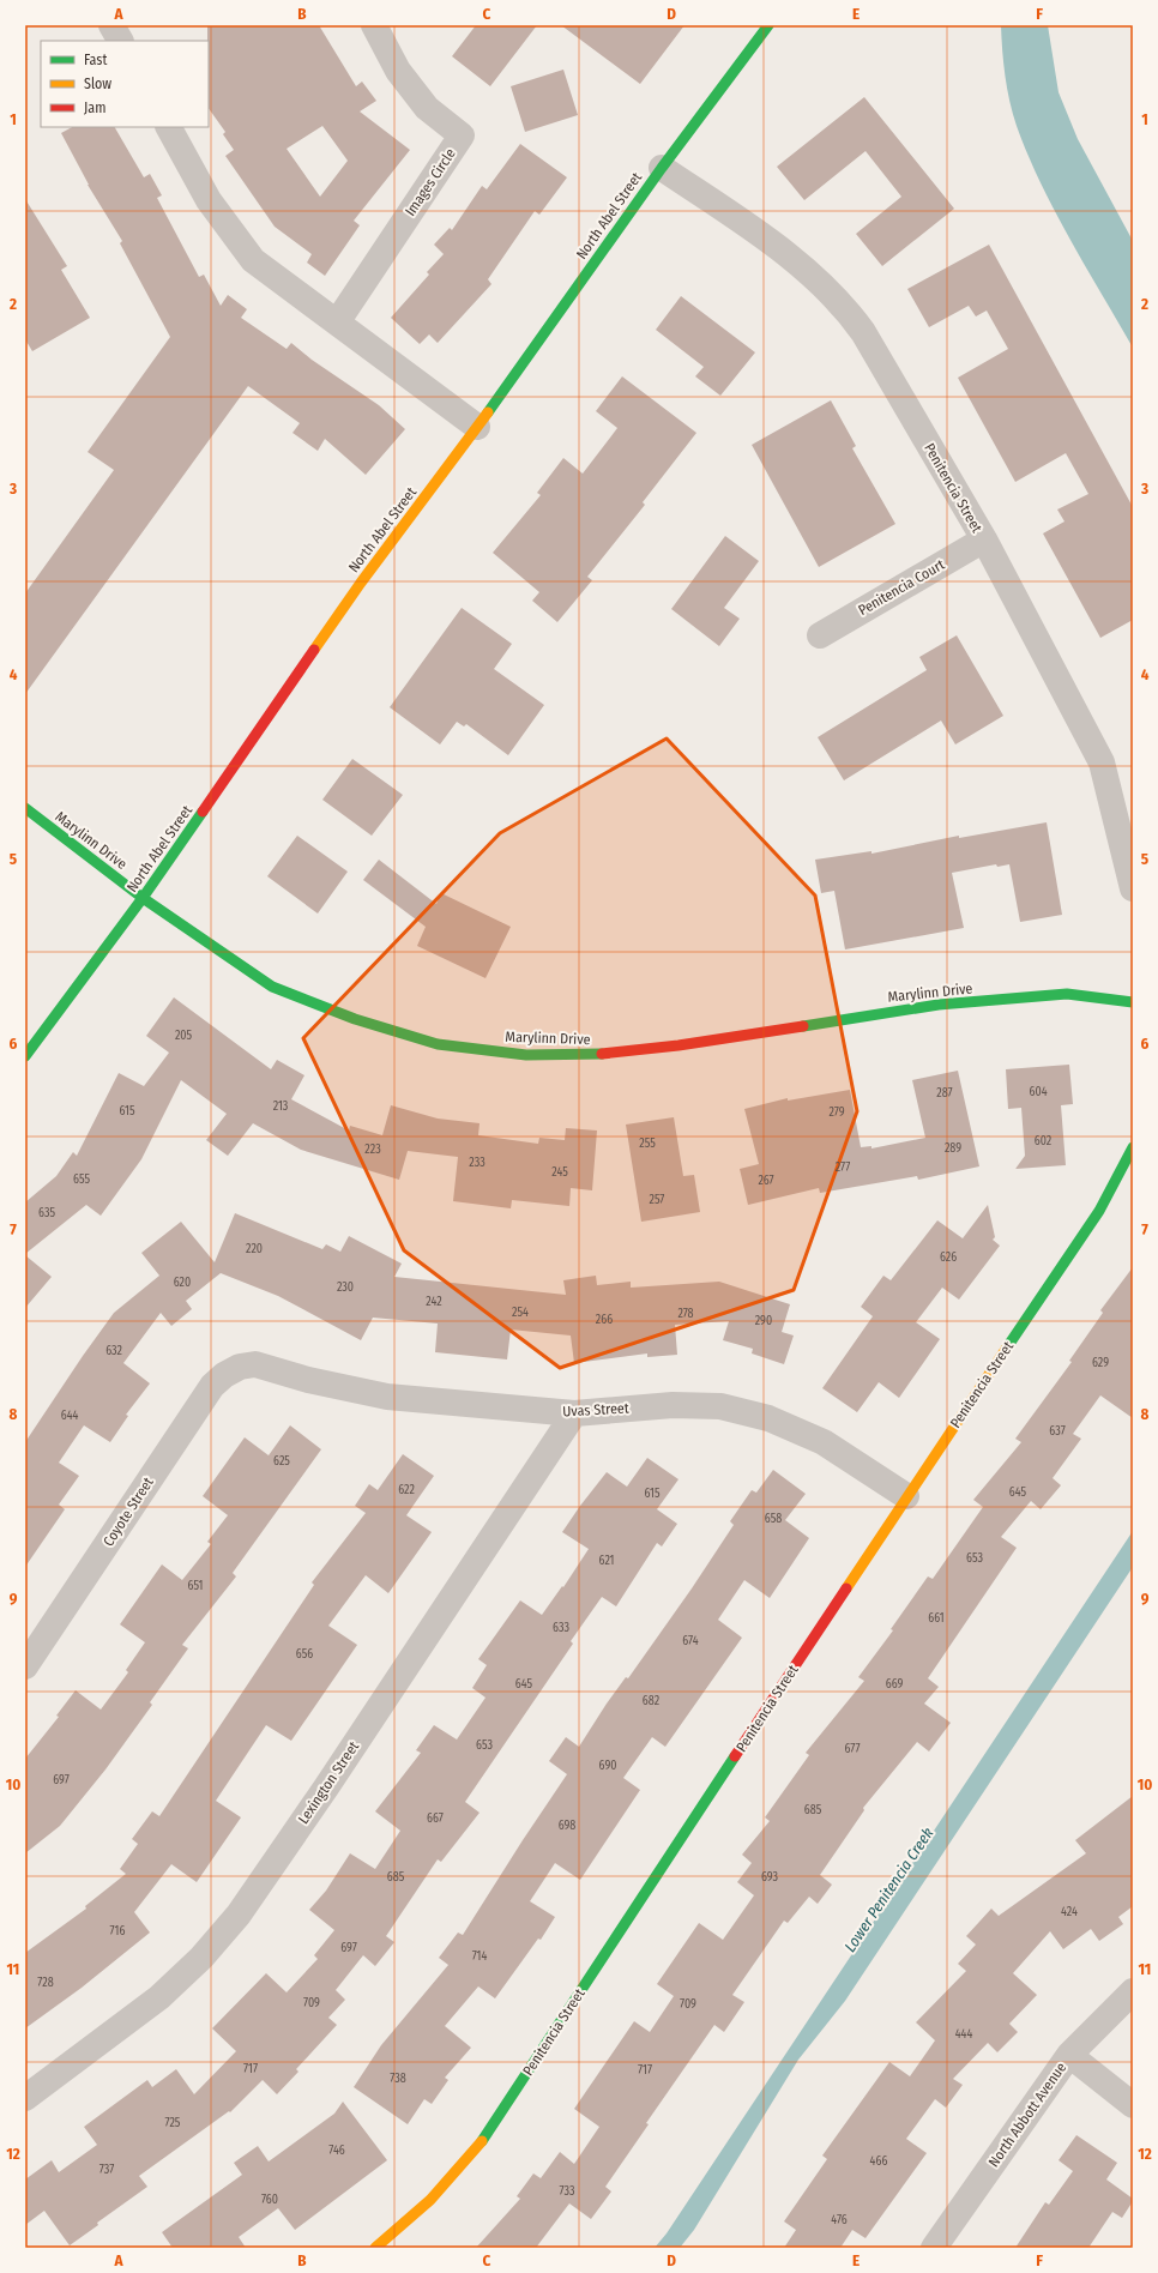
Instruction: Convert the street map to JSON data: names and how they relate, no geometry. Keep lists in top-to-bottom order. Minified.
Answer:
{"streets":{"street":["Images Circle","North Abel Street","Penitencia Street","Penitencia Court","Marylinn Drive","Uvas Street","Coyote Street","Lexington Street","North Abbott Avenue"]},"crossings":[["North Abel Street","Penitencia Street"],["North Abel Street","Marylinn Drive"],["Penitencia Street","Penitencia Court"],["Penitencia Street","Uvas Street"],["Uvas Street","Coyote Street"],["Uvas Street","Lexington Street"]],"water":["Lower Penitencia Creek"],"house_numbers":["205","604","287","213","615","279","602","255","289","223","233","277","245","655","267","257","635","220","626","620","230","242","254","278","266","290","632","629","644","637","625","622","645","615","658","653","621","651","661","633","674","656","645","669","682","653","677","690","697","685","667","698","685","693","424","716","697","714","728","709","709","444","717","717","738","725","746","466","737","733","760","476"],"legend":["Fast","Slow","Jam"],"grid":{"columns":["A","B","C","D","E","F"],"rows":["1","2","3","4","5","6","7","8","9","10","11","12"]}}
